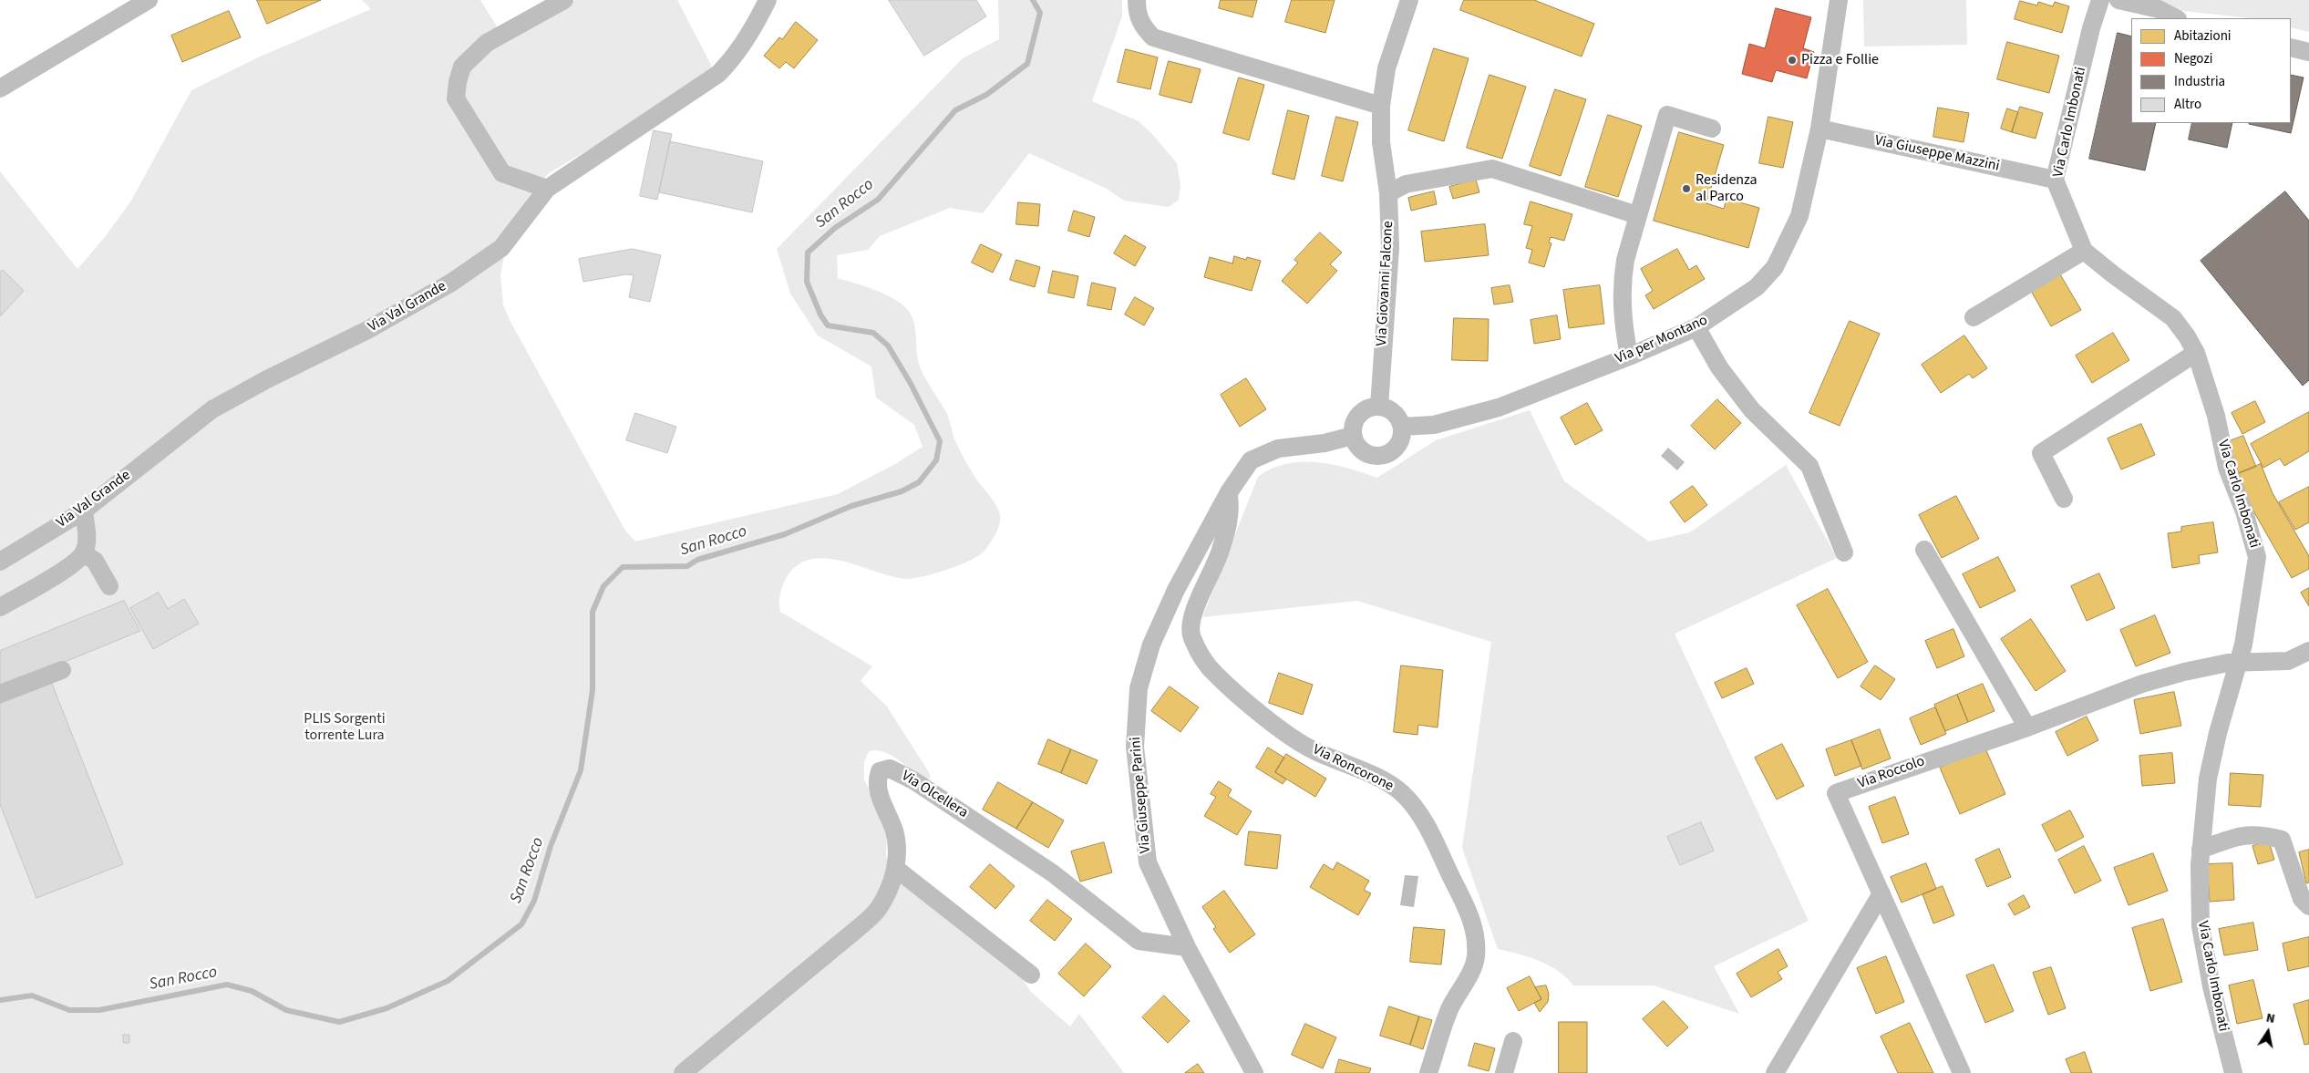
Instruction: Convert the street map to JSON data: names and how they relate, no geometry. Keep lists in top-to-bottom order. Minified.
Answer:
{"streets":{"street":["Via Carlo Imbonati","Via Giuseppe Mazzini","Via Giovanni Falcone","Via Val Grande","Via per Montano","Via Roncorone","Via Roccolo","Via Olcellera","Via Giuseppe Parini"]},"crossings":[["Via Carlo Imbonati","Via Giuseppe Mazzini"],["Via Carlo Imbonati","Via Roccolo"],["Via Giuseppe Mazzini","Via per Montano"],["Via Giovanni Falcone","Via per Montano"],["Via Giovanni Falcone","Via Giuseppe Parini"],["Via per Montano","Via Giuseppe Parini"],["Via Roncorone","Via Giuseppe Parini"],["Via Olcellera","Via Giuseppe Parini"]],"water":["San Rocco"],"parks":["PLIS Sorgenti torrente Lura"],"places":["Pizza e Follie","Residenza al Parco"],"legend":["Abitazioni","Negozi","Industria","Altro"],"north":"top"}
